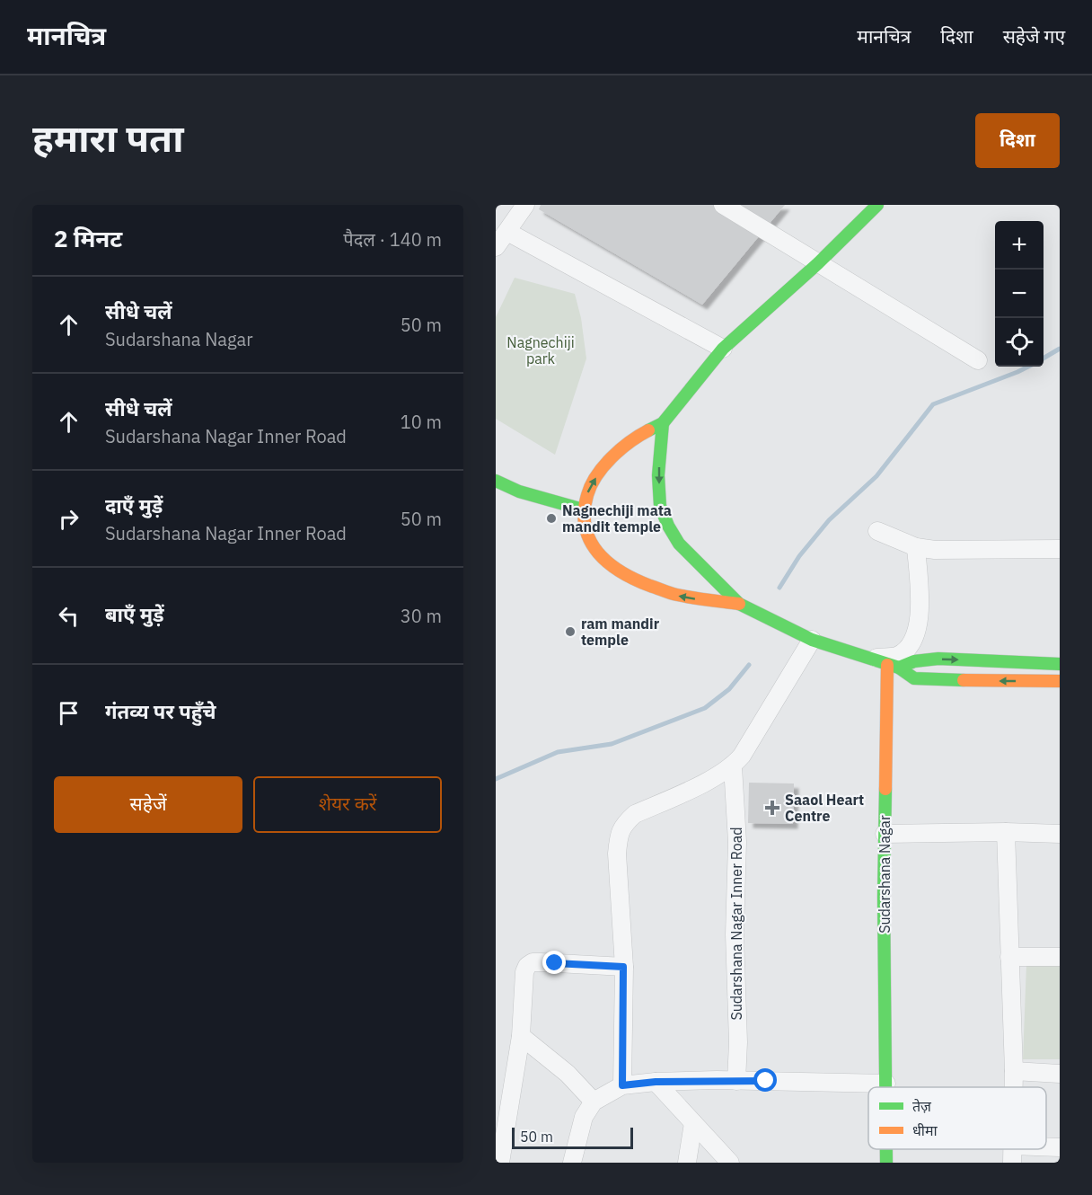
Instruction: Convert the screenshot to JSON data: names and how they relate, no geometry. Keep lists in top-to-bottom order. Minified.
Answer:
{"streets":{"street":["Sudarshana Nagar","Sudarshana Nagar Inner Road"]},"parks":["Nagnechiji park"],"places":{"other":["Nagnechiji mata mandit temple","ram mandir temple"],"health":["Saaol Heart Centre"]},"legend":["तेज़","धीमा"],"scale_bar":"50 m","page":{"header":"मानचित्र","nav":["मानचित्र","दिशा","सहेजे गए"],"title":"हमारा पता","buttons":["दिशा",["सहेजें","शेयर करें"]],"heading":["2 मिनट","पैदल · 140 m"],"map_buttons":["+","−"],"list":[["सीधे चलें","Sudarshana Nagar","50 m"],["सीधे चलें","Sudarshana Nagar Inner Road","10 m"],["दाएँ मुड़ें","Sudarshana Nagar Inner Road","50 m"],["बाएँ मुड़ें","30 m"],"गंतव्य पर पहुँचे"],"scale":"50 m"}}
